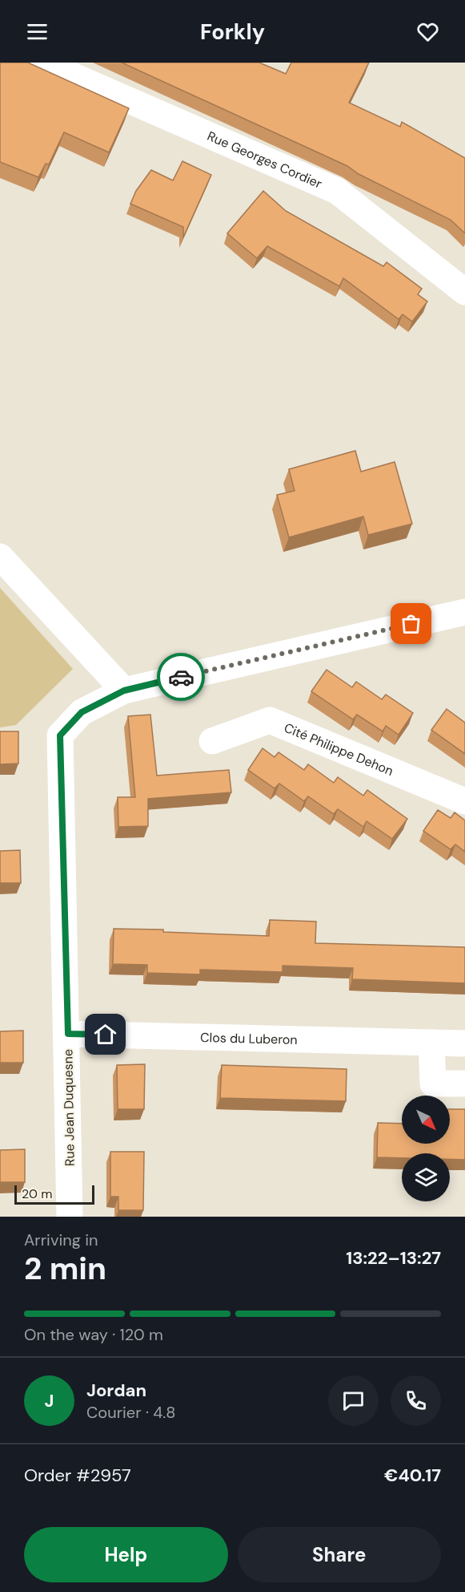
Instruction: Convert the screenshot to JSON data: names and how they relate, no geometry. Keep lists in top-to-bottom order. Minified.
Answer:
{"streets":{"street":["Rue Georges Cordier","Cité Philippe Dehon","Clos du Luberon","Rue Jean Duquesne"]},"crossings":[["Clos du Luberon","Rue Jean Duquesne"]],"scale_bar":"20 m","north":"bottom right","page":{"header":"Forkly","scale":"20 m","heading":["2 min","Arriving in","13:22–13:27"],"panel":["Jordan","Courier · 4.8","Order #2957","€40.17"],"bar":"On the way · 120 m","round":"J","buttons":["Help","Share"]}}
